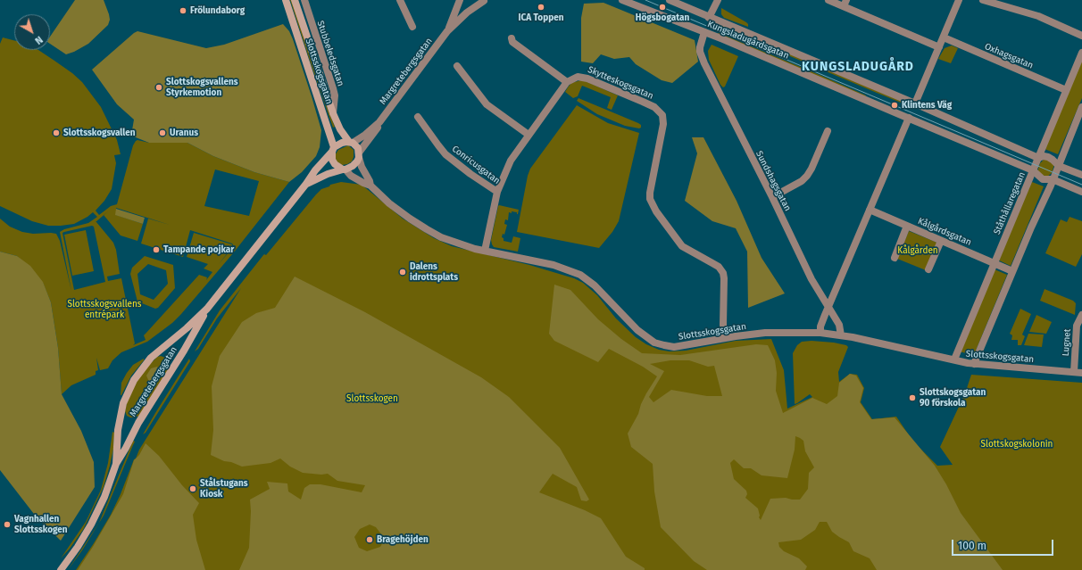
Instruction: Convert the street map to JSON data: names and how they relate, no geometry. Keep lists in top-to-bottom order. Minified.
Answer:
{"streets":{"main road":["Slottsskogsgatan","Margretebergsgatan"],"street":["Kungsladugårdsgatan","Stubbeledsgatan","Oxhagsgatan","Skytteskogsgatan","Conricusgatan","Sundshagsgatan","Ståthållaregatan","Kålgårdsgatan","Lugnet"]},"crossings":[["Kungsladugårdsgatan","Sundshagsgatan"],["Kungsladugårdsgatan","Ståthållaregatan"],["Stubbeledsgatan","Slottsskogsgatan"],["Oxhagsgatan","Ståthållaregatan"],["Slottsskogsgatan","Margretebergsgatan"],["Slottsskogsgatan","Skytteskogsgatan"],["Slottsskogsgatan","Sundshagsgatan"],["Slottsskogsgatan","Ståthållaregatan"],["Slottsskogsgatan","Lugnet"],["Ståthållaregatan","Kålgårdsgatan"]],"districts":["KUNGSLADUGÅRD"],"parks":["Kålgården","Slottsskogsvallens entrépark","Slottsskogen","Slottskogskolonin"],"places":["ICA Toppen","Högsbogatan","Frölundaborg","Slottskogsvallens Styrkemotion","Klintens Väg","Slottsskogsvallen","Uranus","Tampande pojkar","Dalens idrottsplats","Slottskogsgatan 90 förskola","Stålstugans Kiosk","Vagnhallen Slottsskogen","Bragehöjden"],"scale_bar":"100 m","north":"bottom right"}
